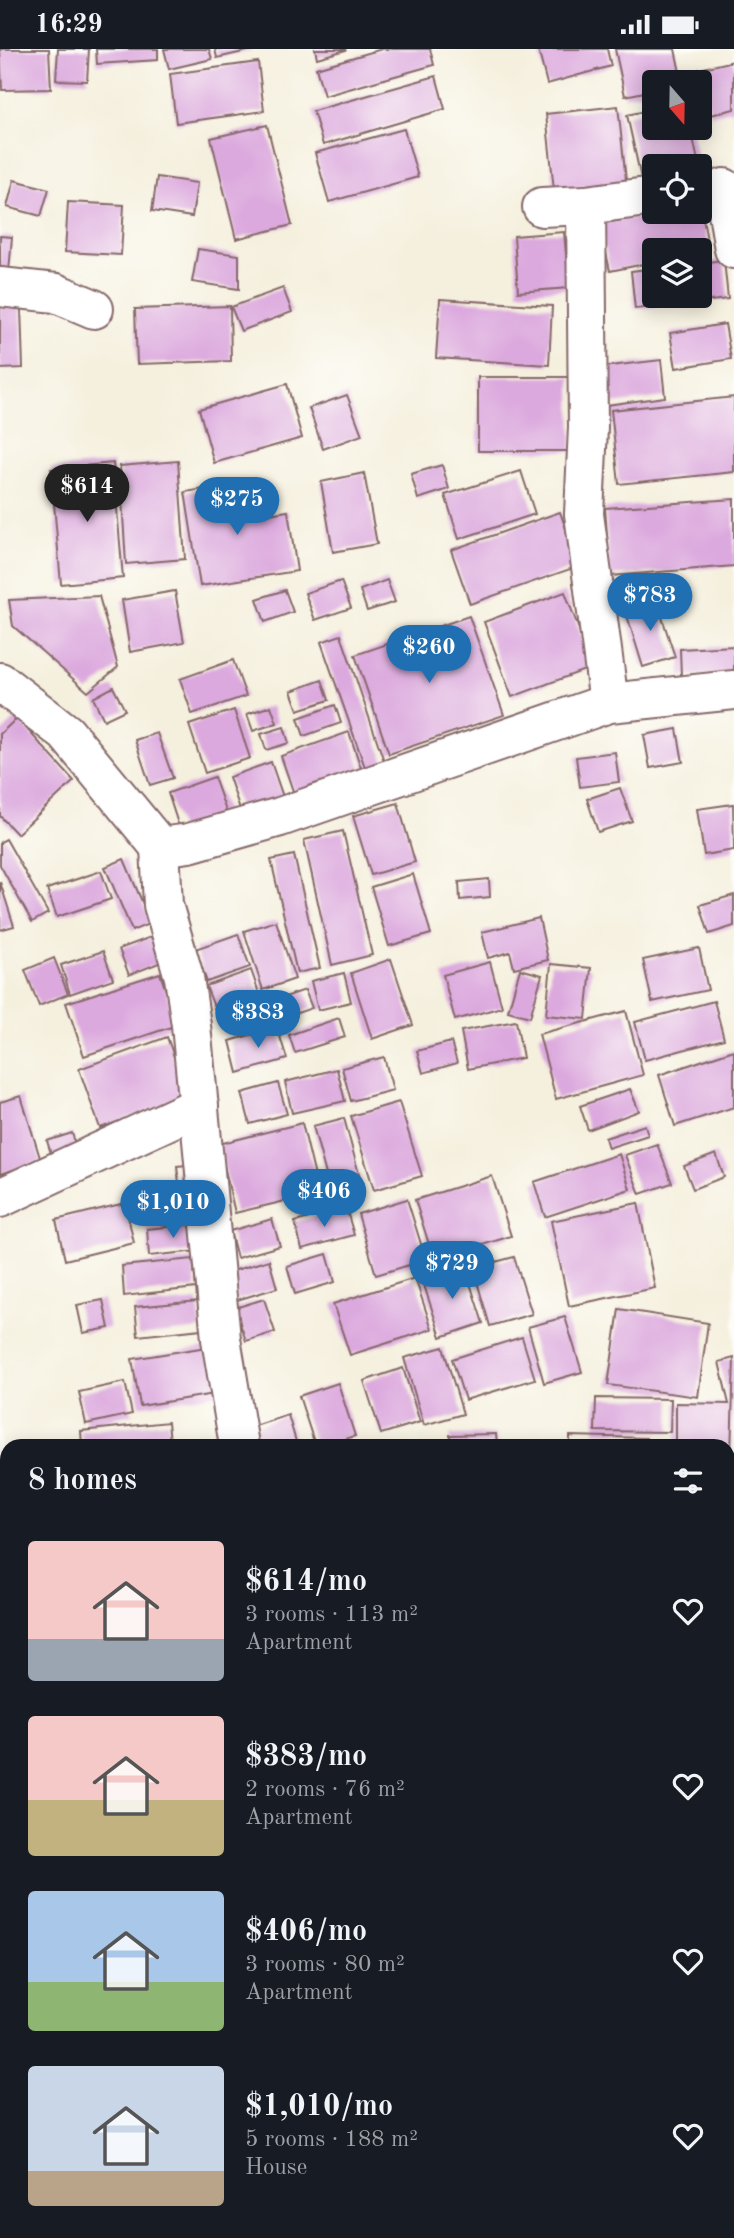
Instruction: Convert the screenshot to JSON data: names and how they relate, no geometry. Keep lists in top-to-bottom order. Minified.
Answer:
{"north":"bottom","page":{"status":"16:29","price":["$614","$275","$783","$260","$383","$406","$1,010","$729"],"heading":"8 homes","list":[{"name":"$614/mo","note":"3 rooms · 113 m² · Apartment"},{"name":"$383/mo","note":"2 rooms · 76 m² · Apartment"},{"name":"$406/mo","note":"3 rooms · 80 m² · Apartment"},{"name":"$1,010/mo","note":"5 rooms · 188 m² · House"}]}}
